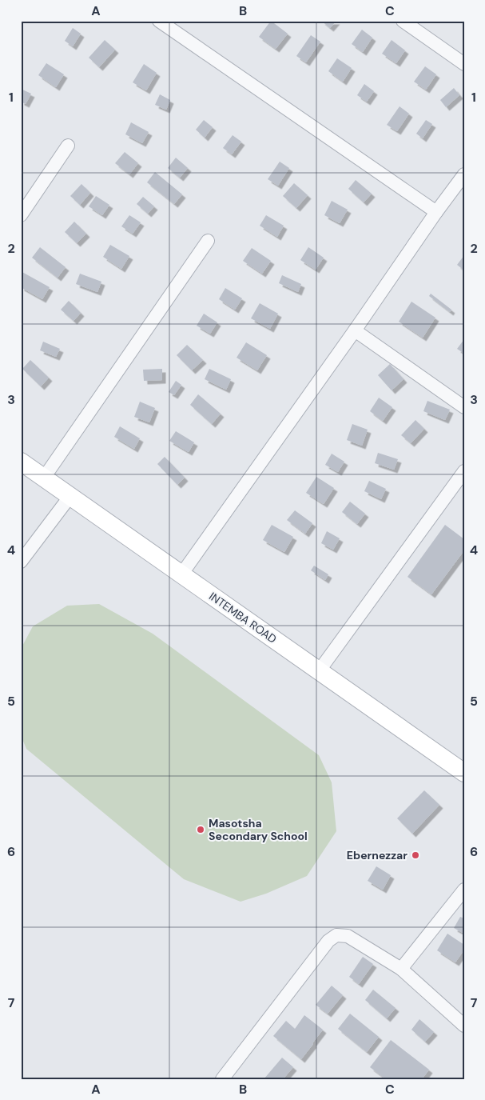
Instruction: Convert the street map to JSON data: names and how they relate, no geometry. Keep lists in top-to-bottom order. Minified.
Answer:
{"streets":{"street":["INTEMBA ROAD"]},"places":["Masotsha Secondary School","Ebernezzar"],"grid":{"columns":["A","B","C"],"rows":["1","2","3","4","5","6","7"]}}
